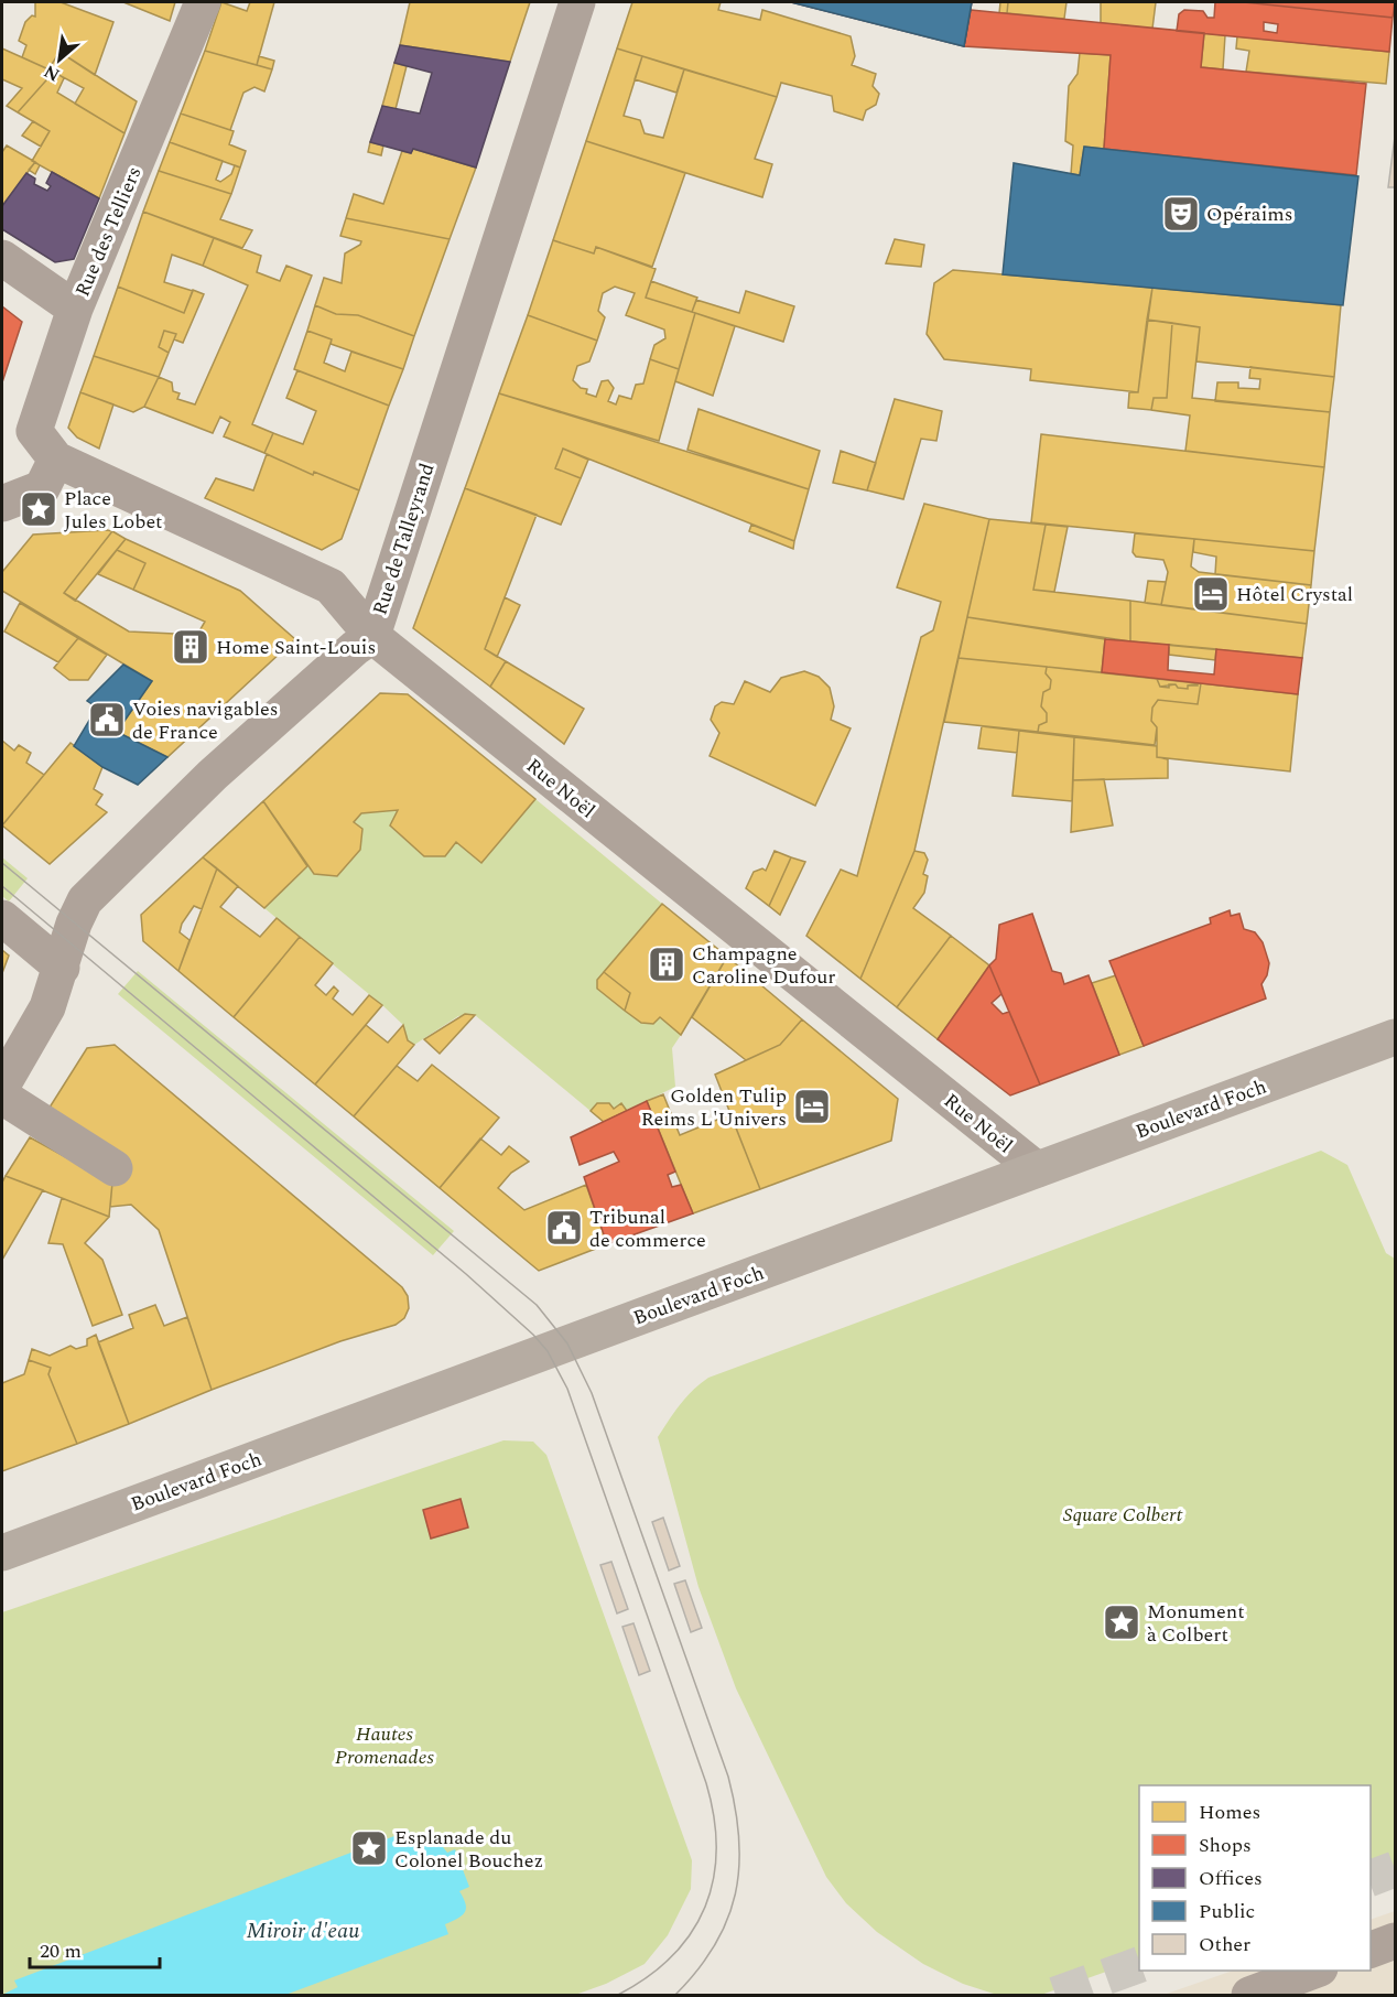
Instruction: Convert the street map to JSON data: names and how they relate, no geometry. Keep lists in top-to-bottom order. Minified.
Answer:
{"streets":{"main road":["Boulevard Foch"],"street":["Rue des Telliers","Rue de Talleyrand","Rue Noël"]},"crossings":[["Rue des Telliers","Rue Noël"],["Rue de Talleyrand","Rue Noël"],["Rue Noël","Boulevard Foch"]],"water":["Miroir d'eau"],"parks":["Square Colbert","Hautes Promenades"],"places":{"theatre":["Opéraims"],"place":["Place Jules Lobet","Monument à Colbert","Esplanade du Colonel Bouchez"],"hotel":["Hôtel Crystal","Golden Tulip Reims L'Univers"],"building":["Home Saint-Louis","Champagne Caroline Dufour"],"public building":["Voies navigables de France","Tribunal de commerce"]},"legend":["Homes","Shops","Offices","Public","Other"],"scale_bar":"20 m","north":"bottom left"}
